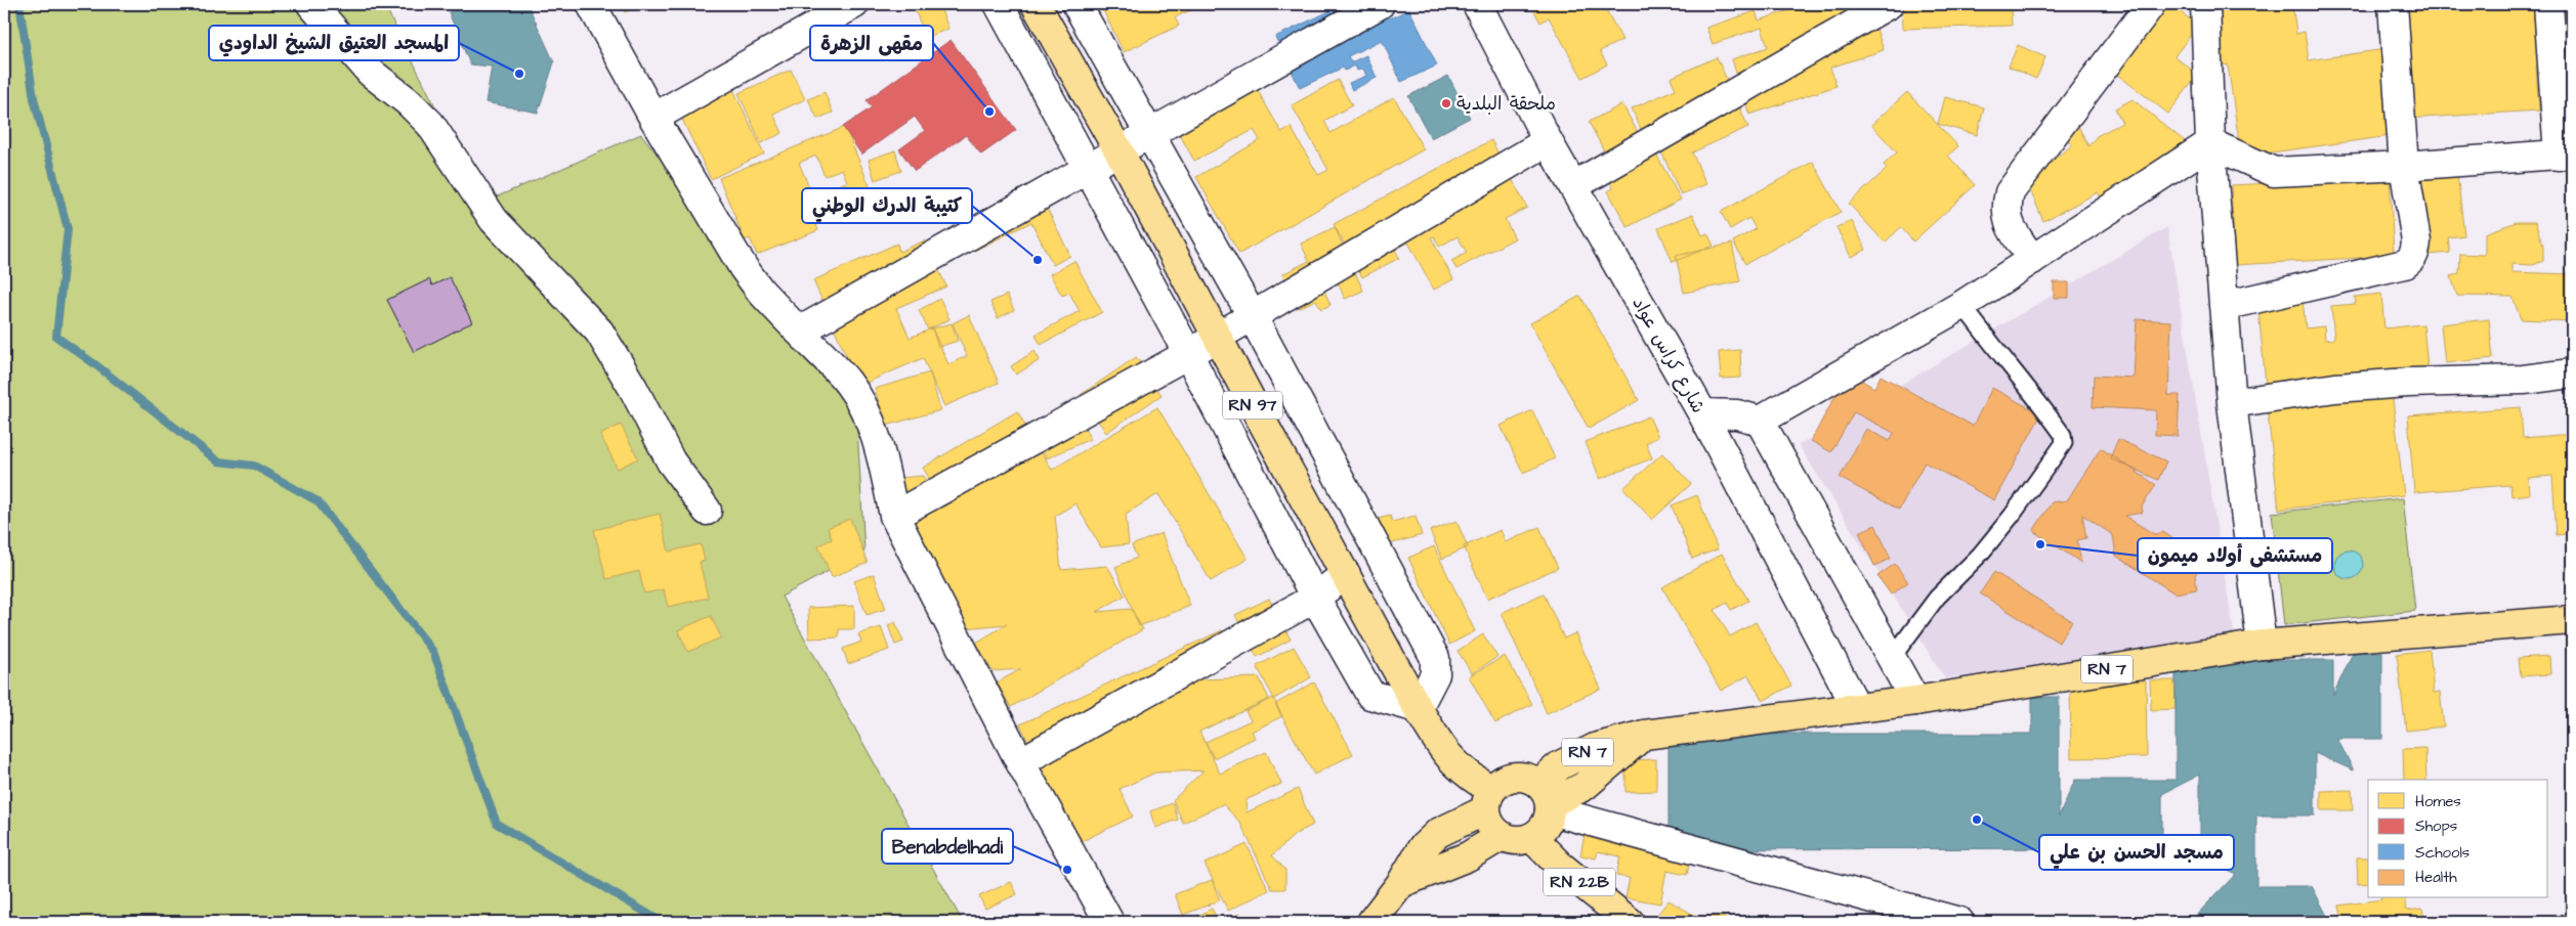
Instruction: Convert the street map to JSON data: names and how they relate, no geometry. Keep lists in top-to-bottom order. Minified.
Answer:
{"streets":{"main road":["RN 97","RN 7","RN 22B"],"street":["شارع كراس عواد"]},"crossings":[["شارع كراس عواد","RN 7"],["RN 97","RN 7"],["RN 97","RN 22B"],["RN 7","RN 22B"]],"places":["المسجد العتيق الشيخ الداودي","ملحقة البلدية","مقهى الزهرة","كتيبة الدرك الوطني","مستشفى أولاد ميمون","مسجد الحسن بن علي","Benabdelhadi"],"legend":["Homes","Shops","Schools","Health"]}
